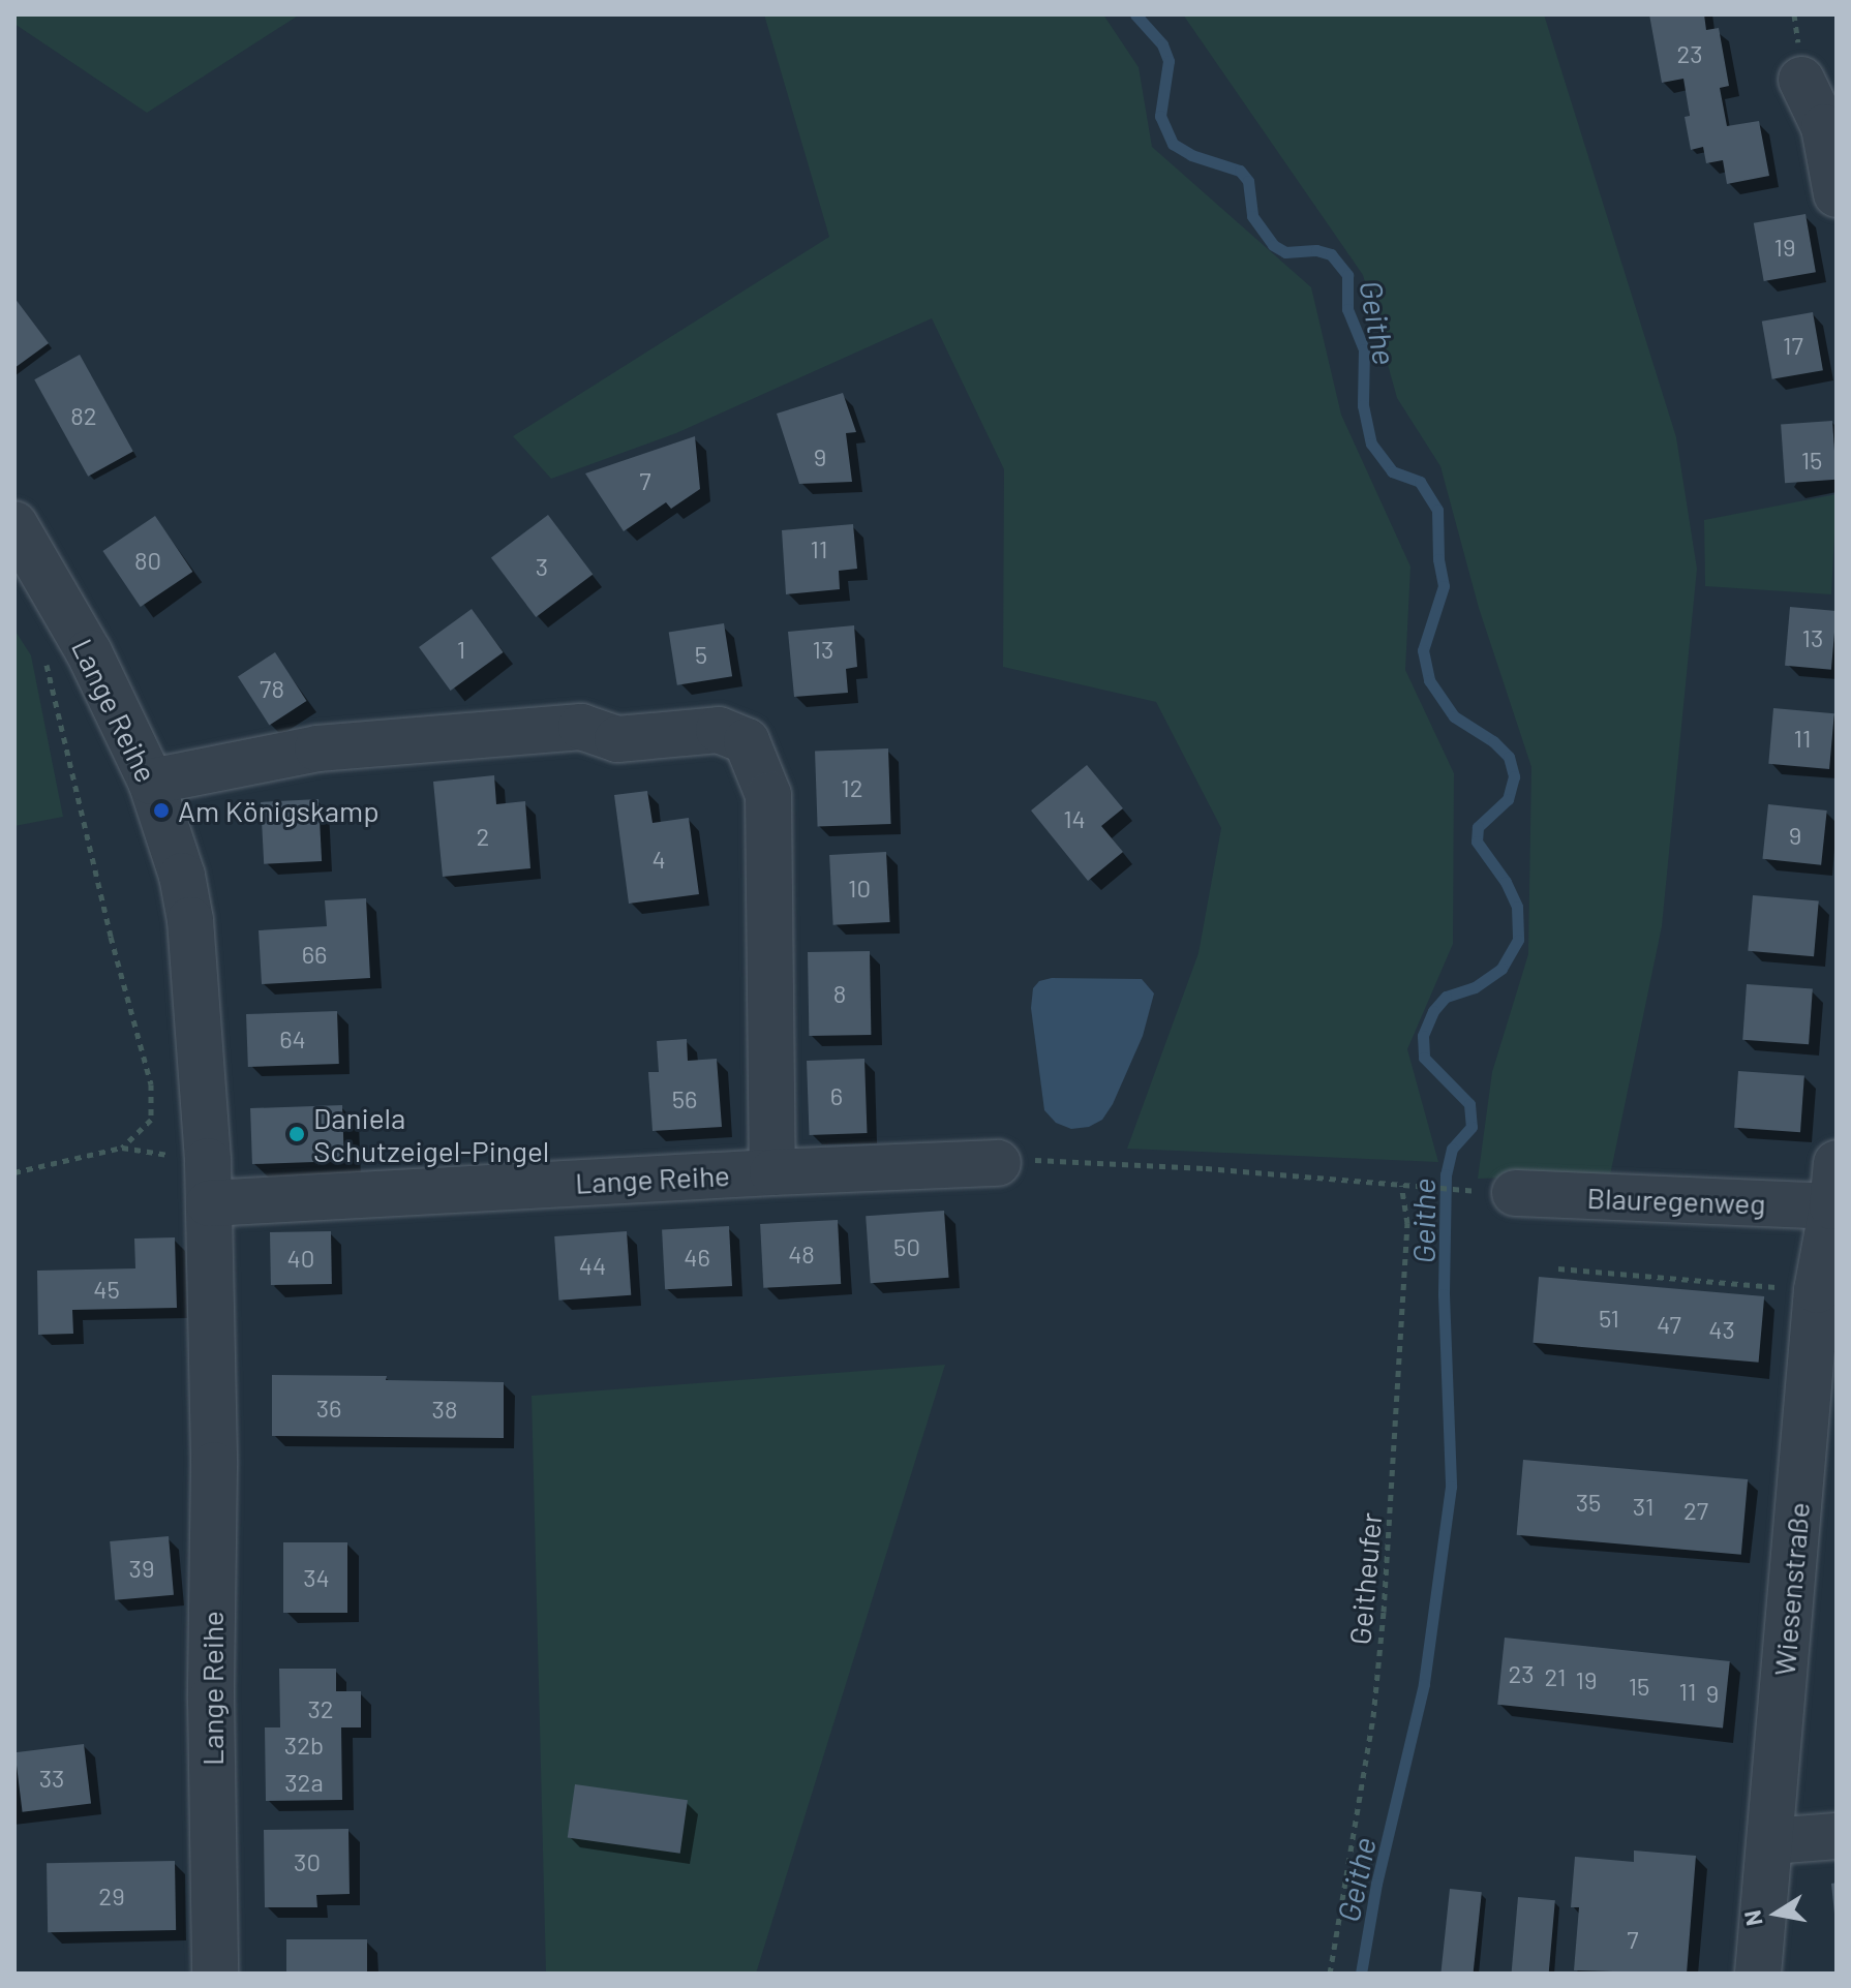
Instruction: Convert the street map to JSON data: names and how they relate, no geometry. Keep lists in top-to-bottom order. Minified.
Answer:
{"streets":{"street":["Lange Reihe","Blauregenweg","Wiesenstraße"],"path":["Geitheufer"]},"crossings":[["Blauregenweg","Wiesenstraße"]],"water":["Geithe"],"places":["Am Königskamp","Daniela Schutzeigel-Pingel"],"house_numbers":["23","19","17","82","9","15","7","11","80","3","13","1","13","5","78","11","12","14","9","2","4","10","66","8","64","6","56","50","48","46","40","44","45","51","47","43","36","38","35","31","27","39","34","23","21","19","15","11","9","32","32b","33","32a","30","29","7"],"north":"left"}
